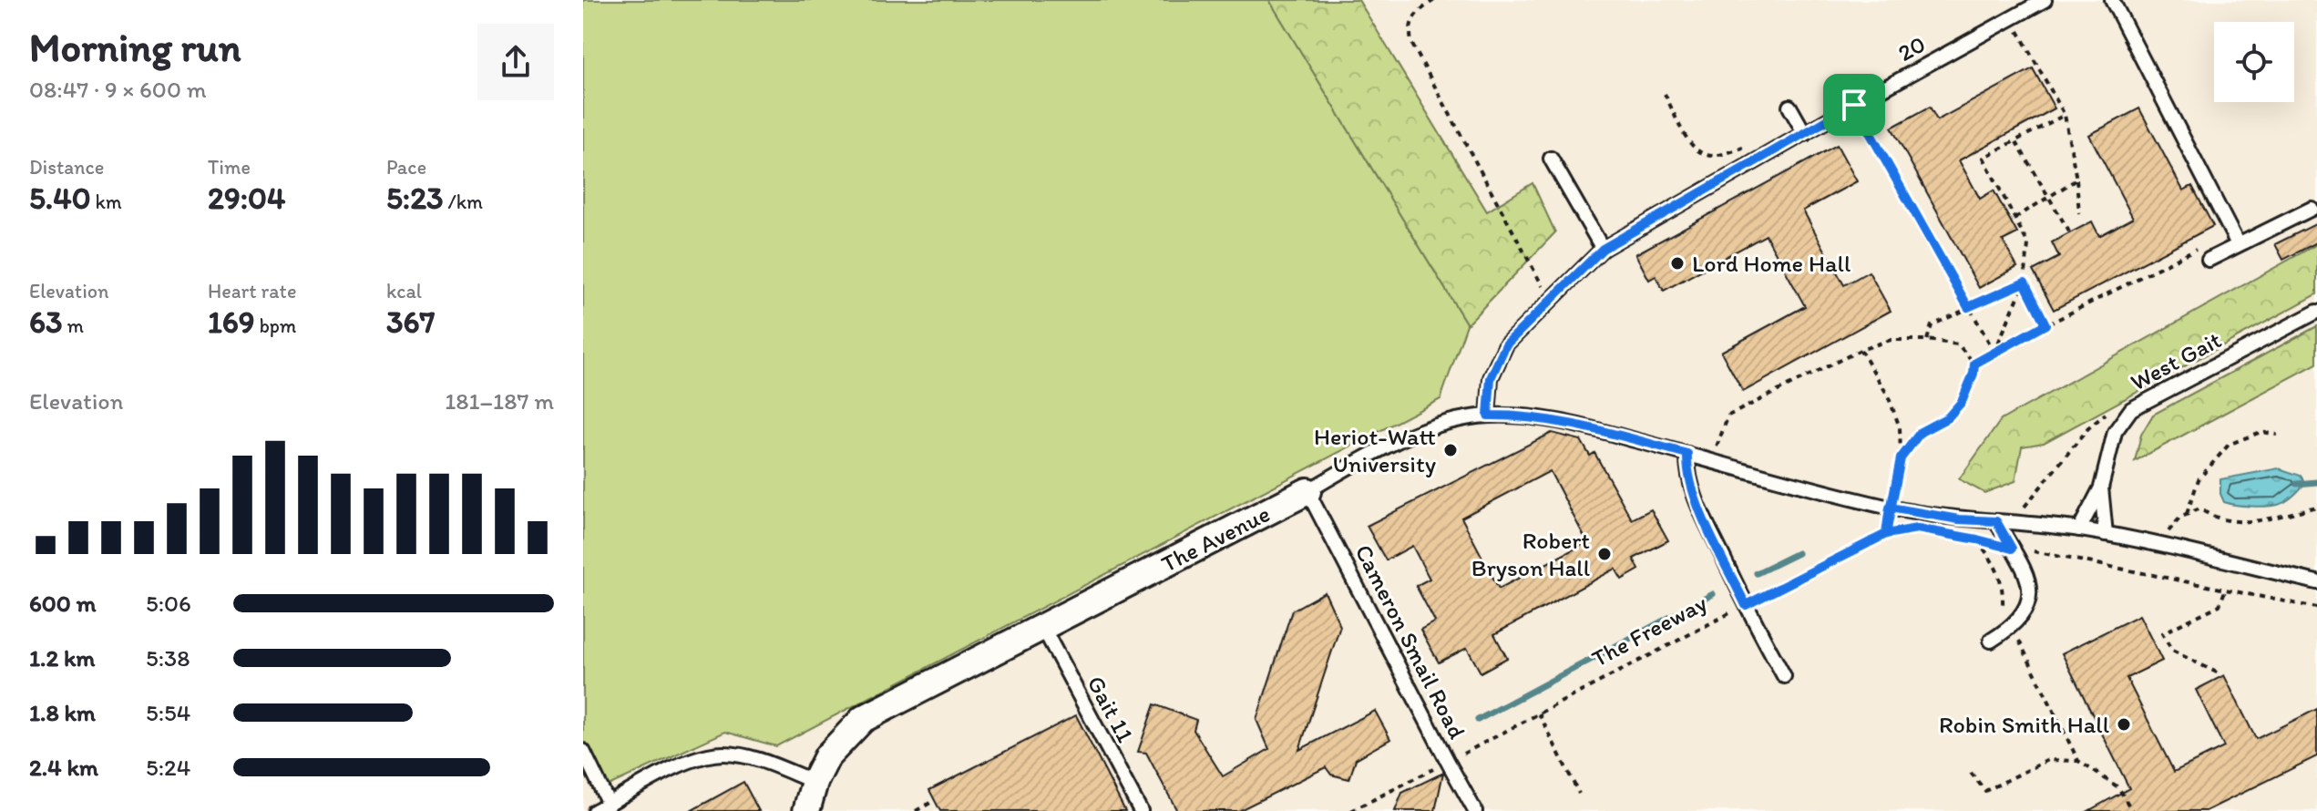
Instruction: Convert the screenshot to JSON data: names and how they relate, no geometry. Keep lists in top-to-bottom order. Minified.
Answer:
{"streets":{"street":["The Avenue"],"lane":["20","West Gait","Cameron Smail Road","Gait 11"],"path":["The Freeway"]},"crossings":[["20","The Avenue"],["The Avenue","Cameron Smail Road"],["The Avenue","Gait 11"],["The Freeway","Cameron Smail Road"]],"places":["Lord Home Hall","Heriot-Watt University","Robert Bryson Hall","Robin Smith Hall"],"page":{"heading":["Morning run","08:47 · 9 × 600 m"],"stats":[["Distance","5.40 km"],["Time","29:04"],["Pace","5:23 /km"],["Elevation","63 m"],["Heart rate","169 bpm"],["kcal","367"]],"chart":["Elevation","181–187 m"],"list":[{"name":"600 m","note":"5:06"},{"name":"1.2 km","note":"5:38"},{"name":"1.8 km","note":"5:54"},{"name":"2.4 km","note":"5:24"}]}}
